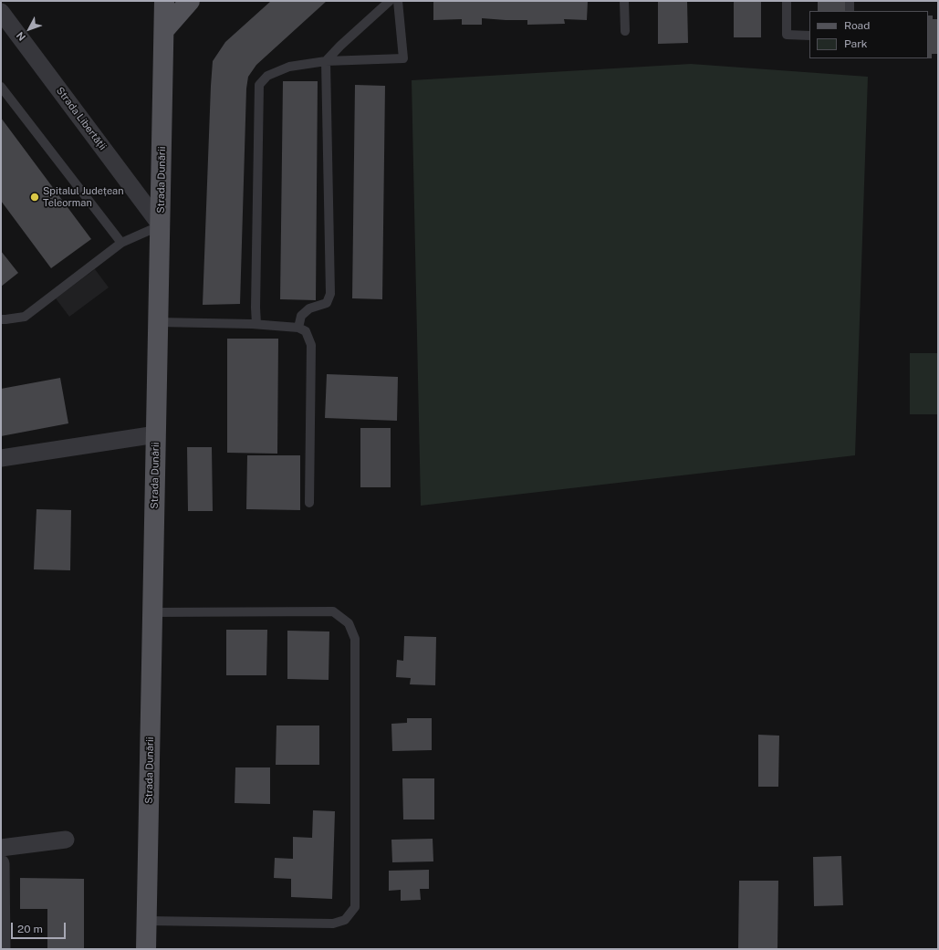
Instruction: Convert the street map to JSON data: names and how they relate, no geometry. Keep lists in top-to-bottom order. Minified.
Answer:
{"streets":{"main road":["Strada Dunării"],"street":["Strada Libertății"]},"crossings":[["Strada Libertății","Strada Dunării"]],"places":["Spitalul Județean Teleorman"],"legend":["Road","Park"],"scale_bar":"20 m","north":"bottom left"}
